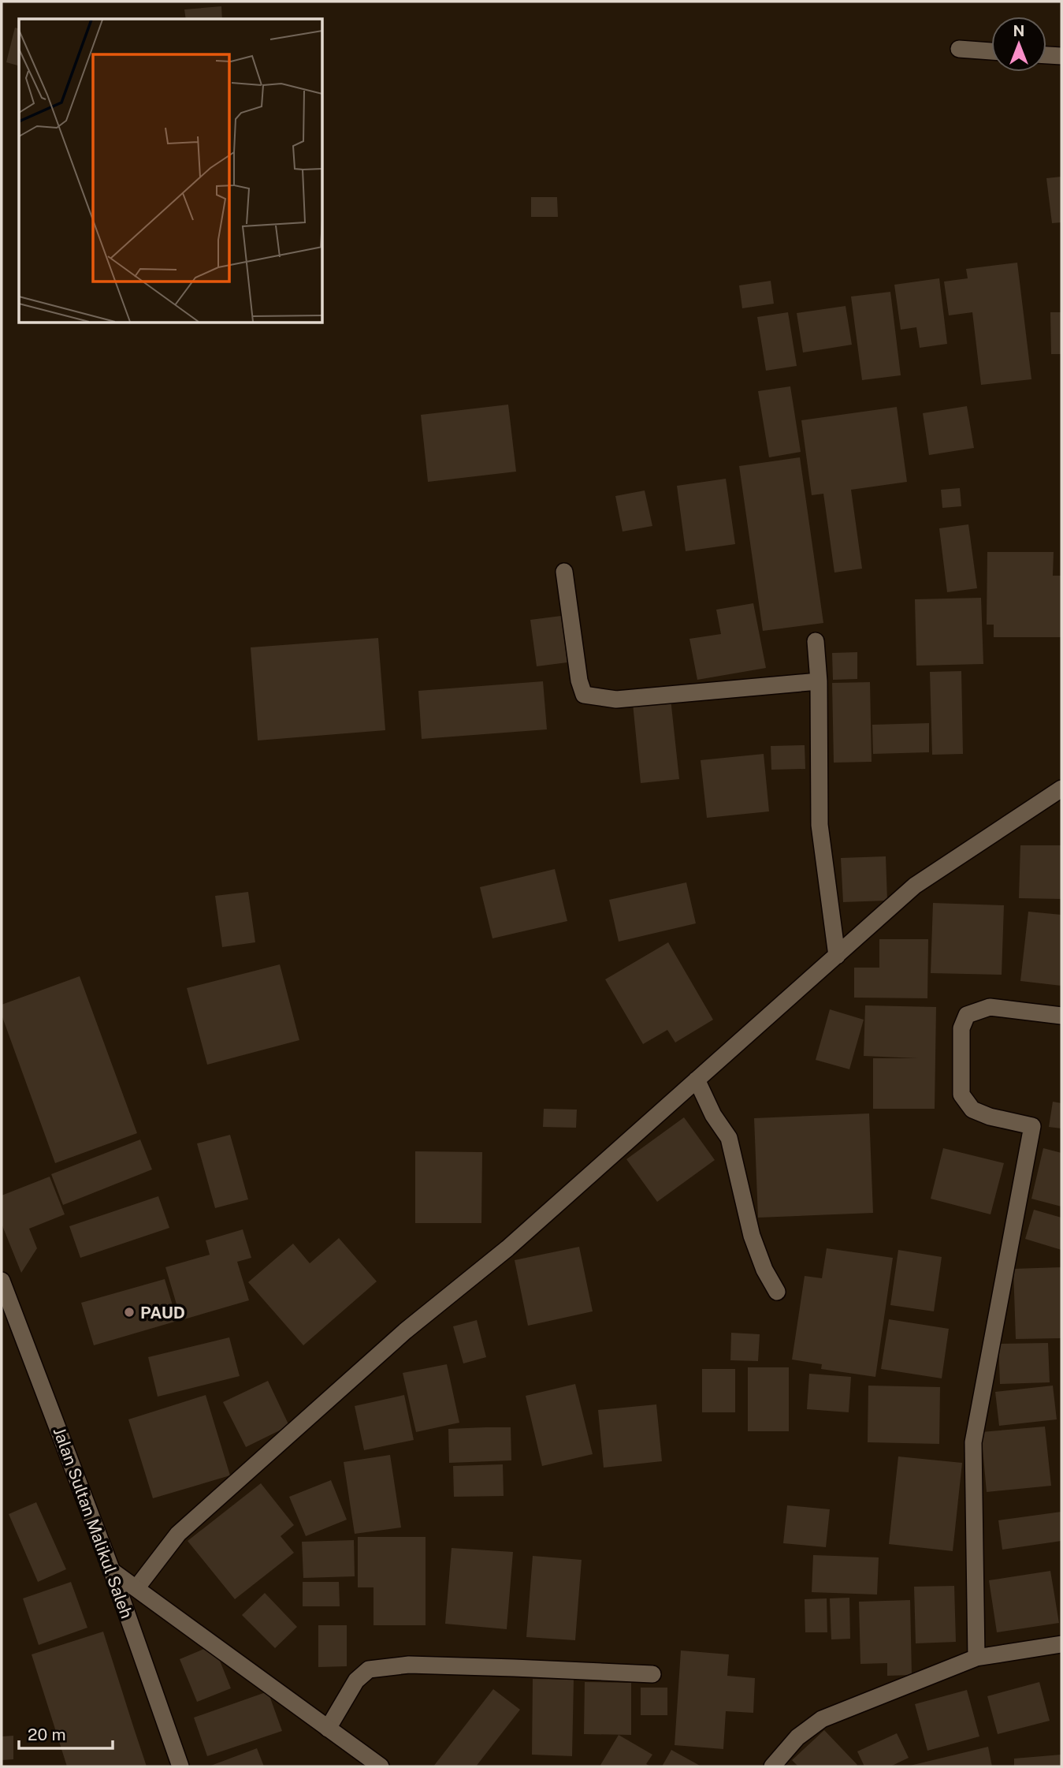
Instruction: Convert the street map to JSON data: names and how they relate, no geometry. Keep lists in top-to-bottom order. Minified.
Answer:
{"streets":{"street":["Jalan Sultan Malikul Saleh"]},"places":["PAUD"],"scale_bar":"20 m","north":"top"}
